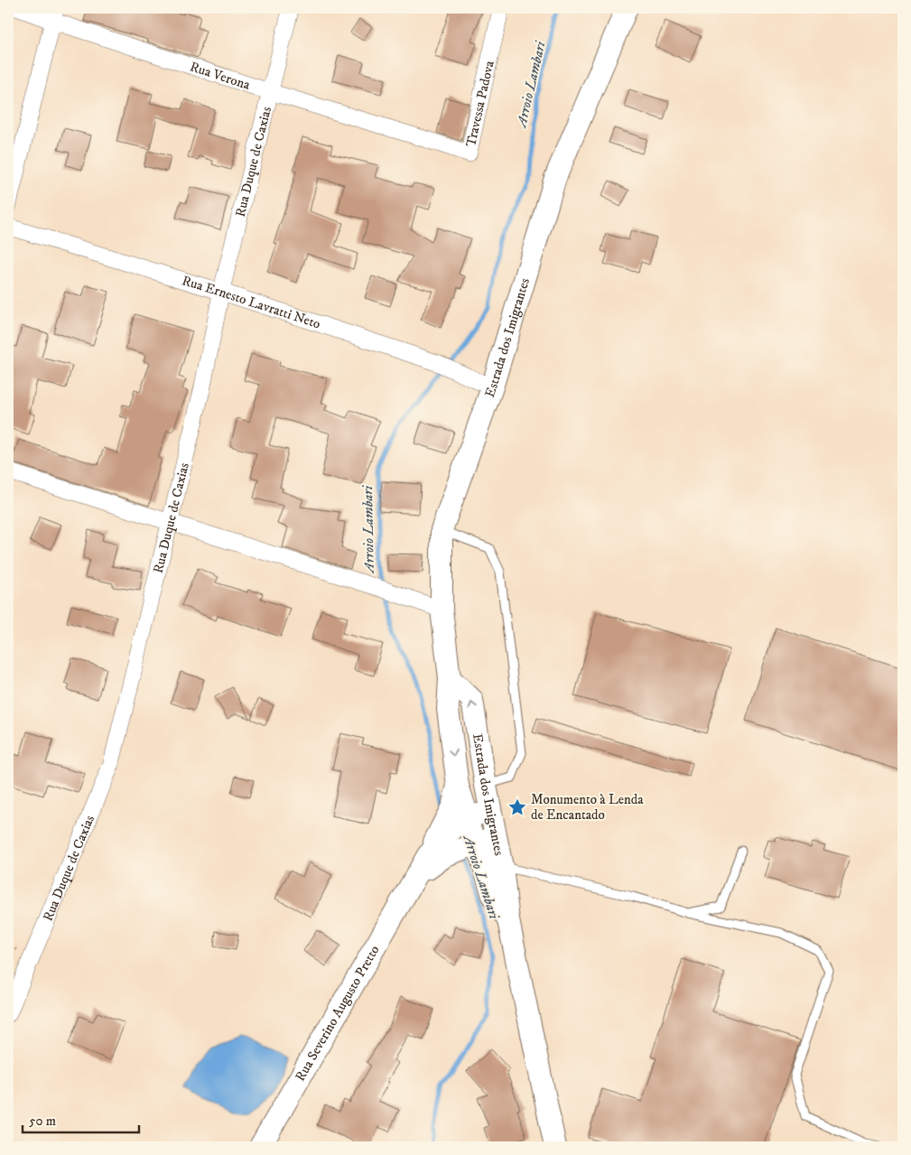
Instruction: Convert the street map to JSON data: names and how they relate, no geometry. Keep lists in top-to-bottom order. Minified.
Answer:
{"streets":{"street":["Rua Verona","Travessa Padova","Rua Duque de Caxias","Rua Ernesto Lavratti Neto","Estrada dos Imigrantes","Rua Severino Augusto Pretto"]},"crossings":[["Rua Verona","Travessa Padova"],["Rua Verona","Rua Duque de Caxias"],["Rua Duque de Caxias","Rua Ernesto Lavratti Neto"],["Rua Ernesto Lavratti Neto","Estrada dos Imigrantes"]],"water":["Arroio Lambari"],"places":{"place":["Monumento à Lenda de Encantado"]},"scale_bar":"50 m"}
